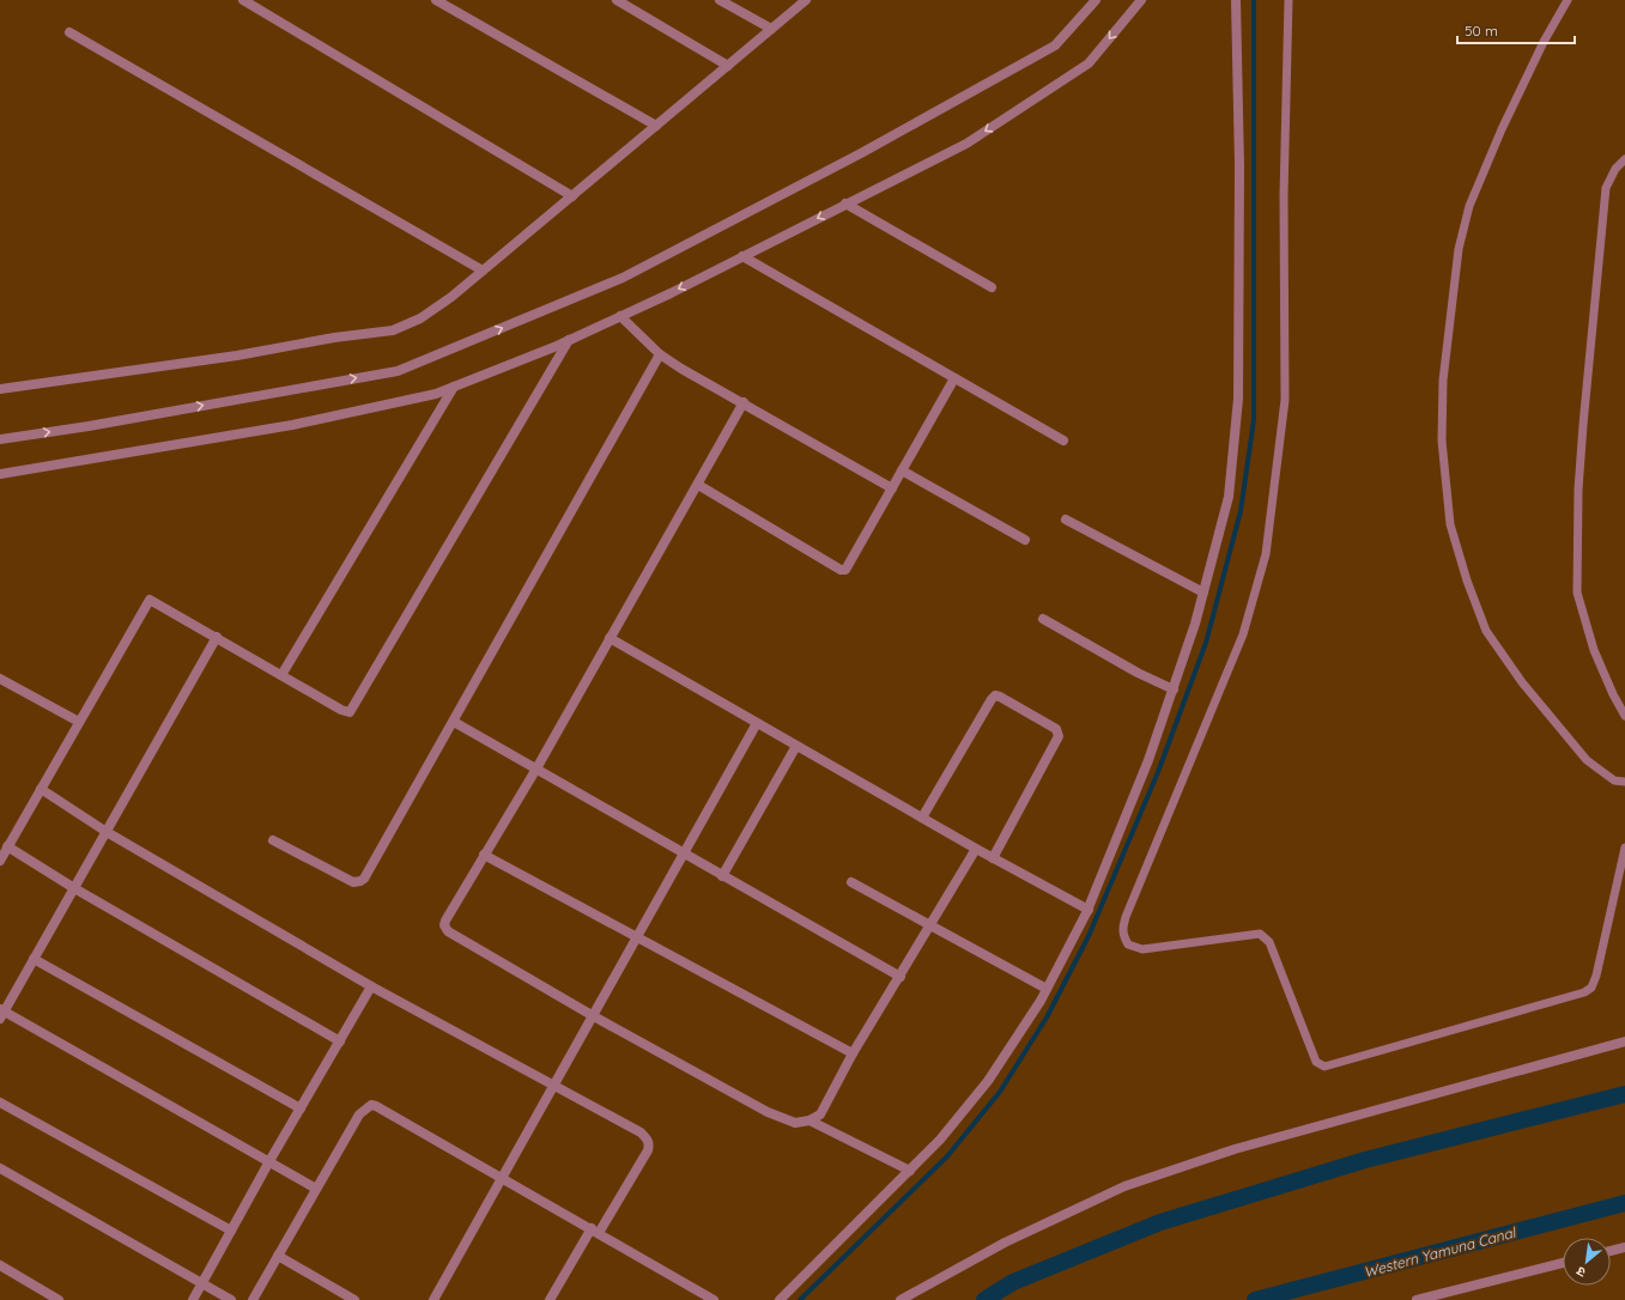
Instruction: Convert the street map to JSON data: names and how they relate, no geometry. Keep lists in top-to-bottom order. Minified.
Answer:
{"water":["Western Yamuna Canal"],"scale_bar":"50 m","north":"bottom left"}
